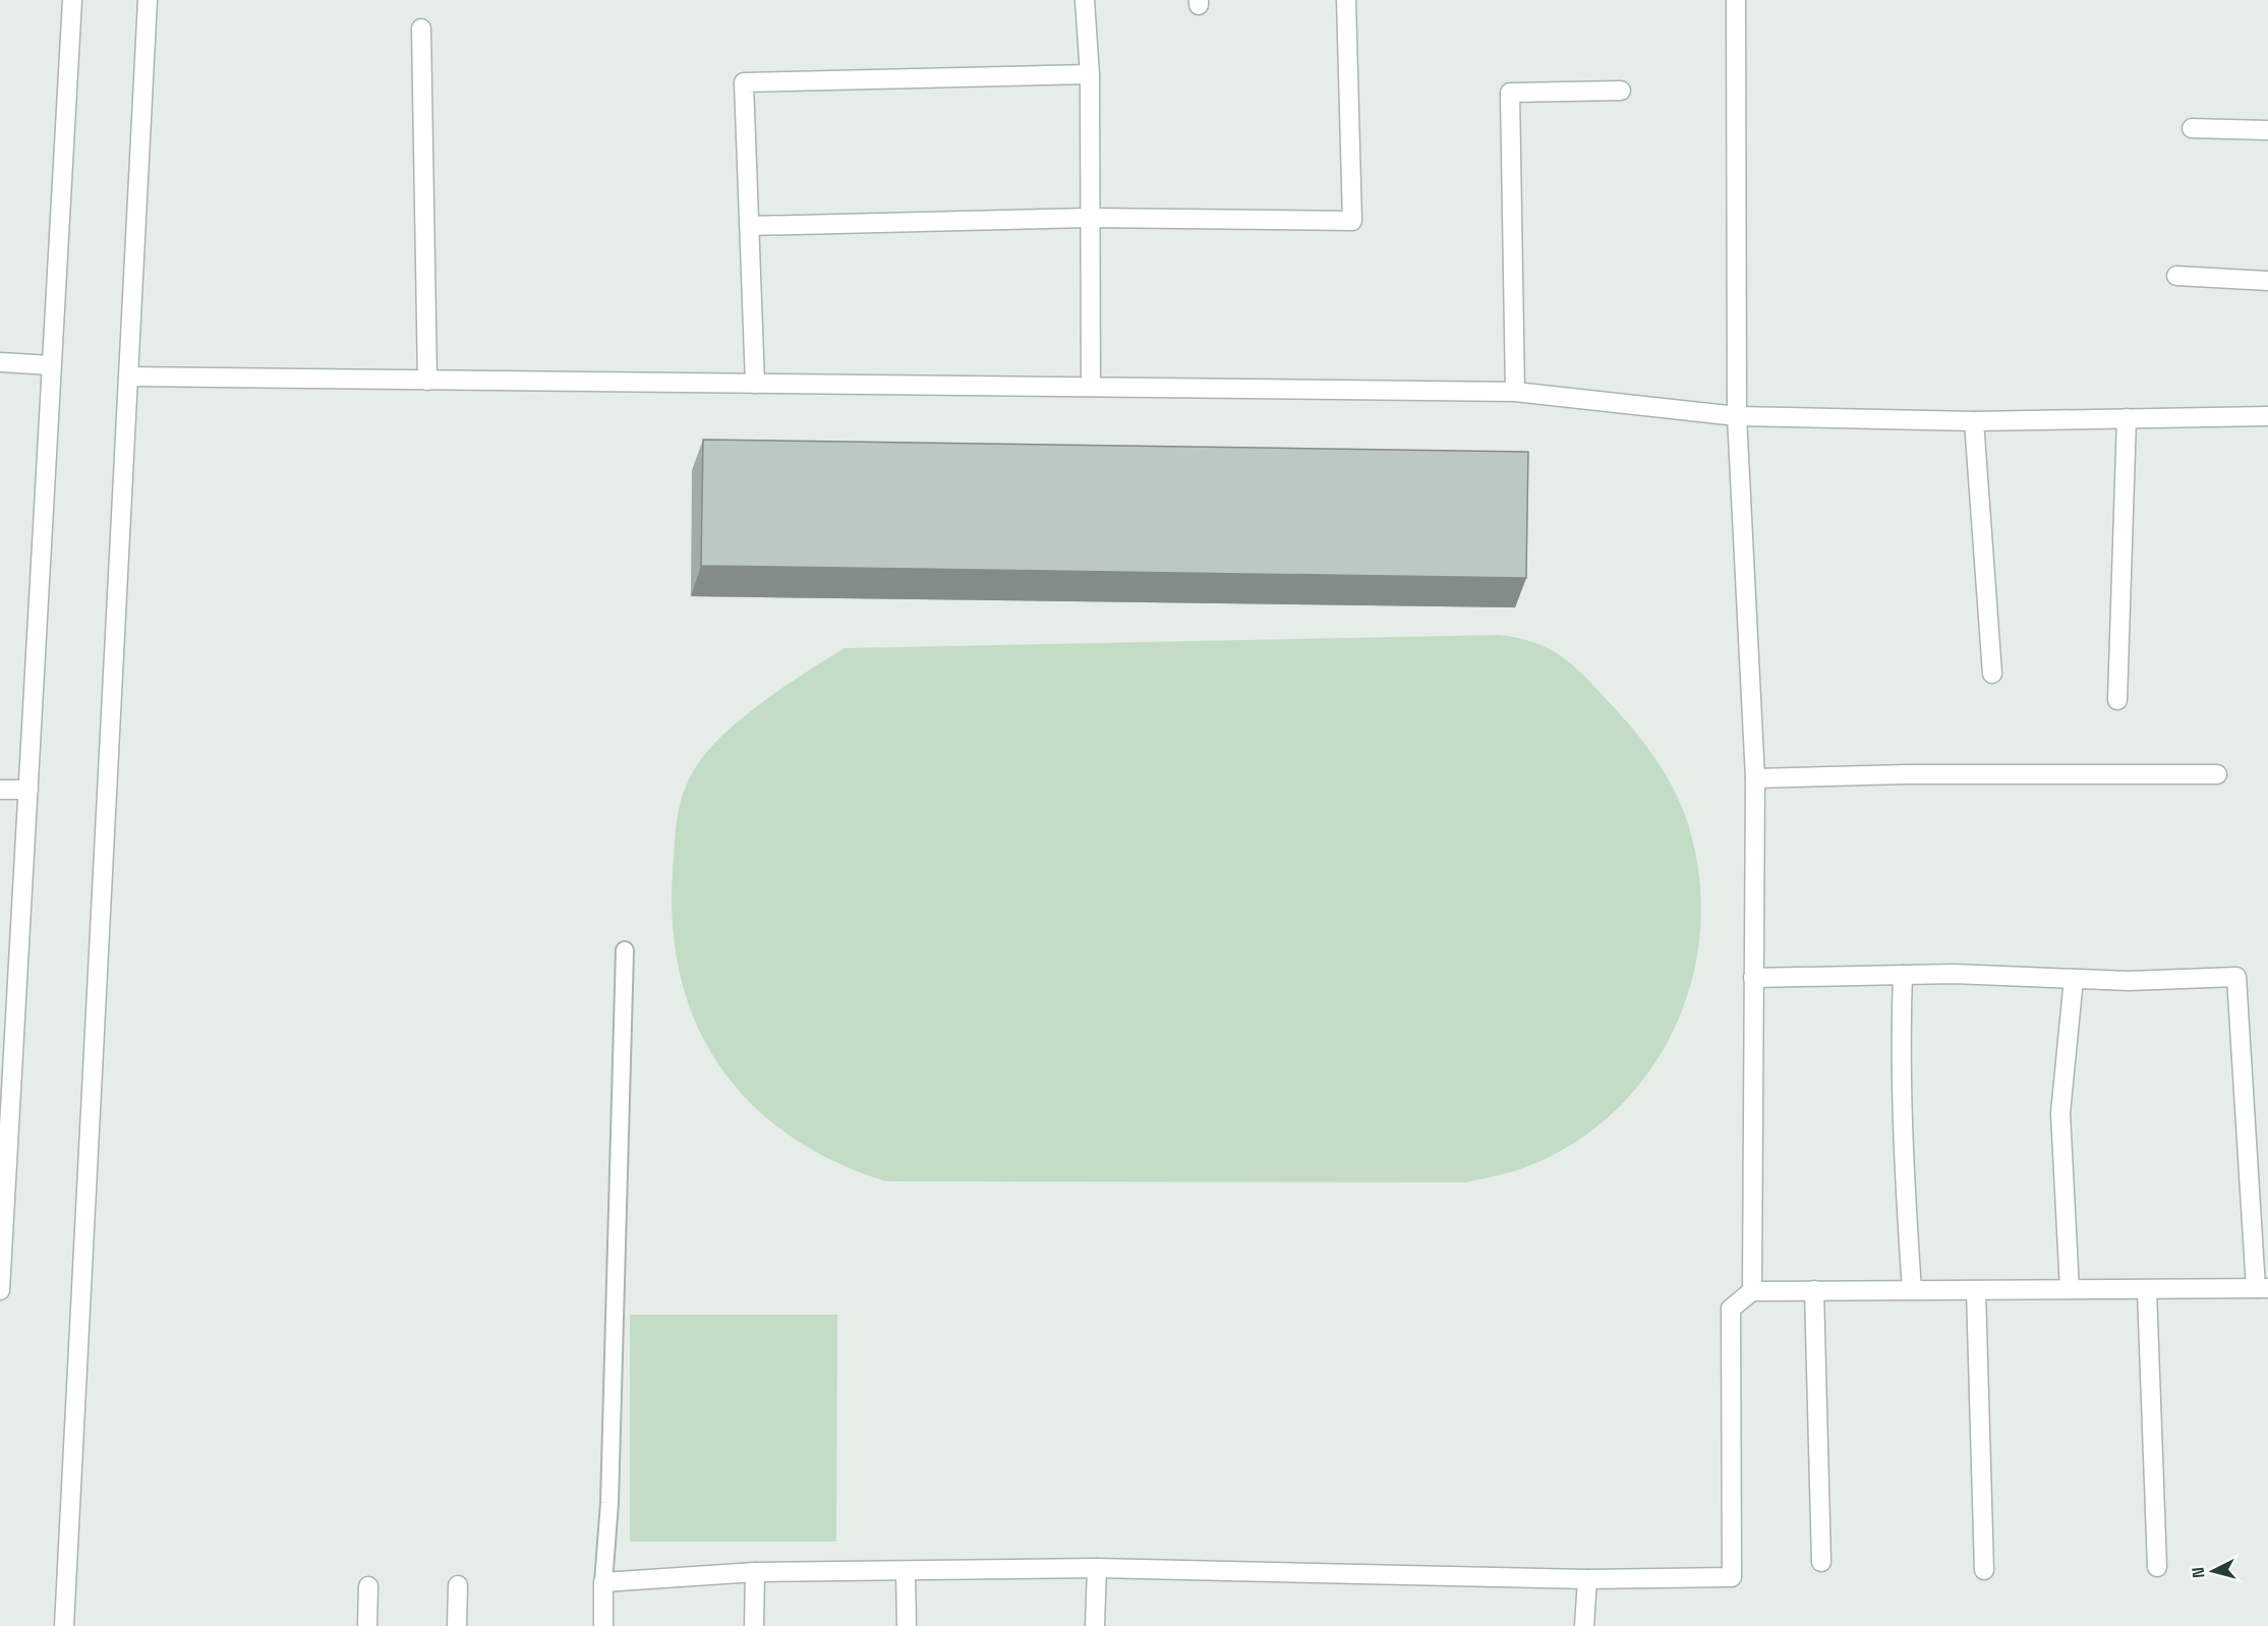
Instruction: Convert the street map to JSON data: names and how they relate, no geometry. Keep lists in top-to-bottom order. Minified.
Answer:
{"north":"left"}
